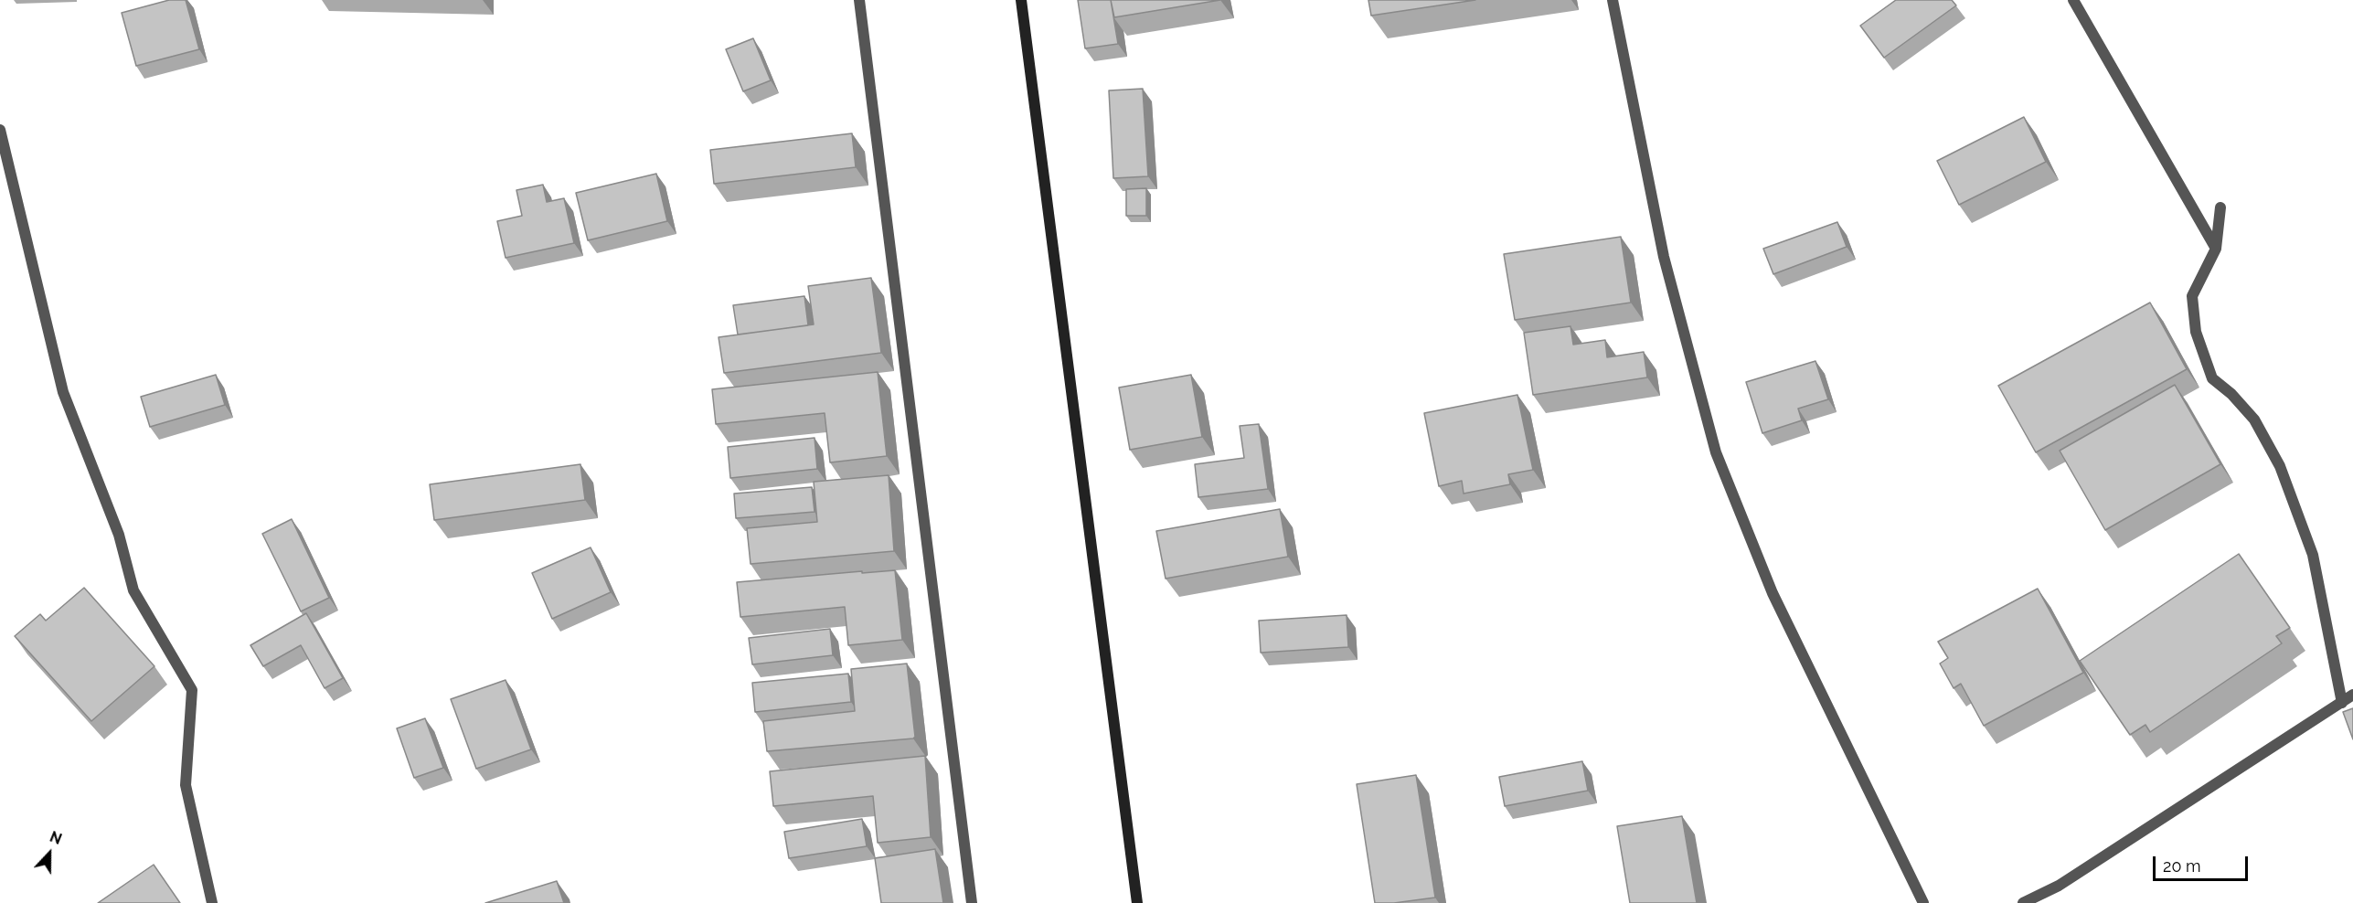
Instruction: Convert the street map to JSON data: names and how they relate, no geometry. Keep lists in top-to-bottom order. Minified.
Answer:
{"scale_bar":"20 m","north":"top"}
